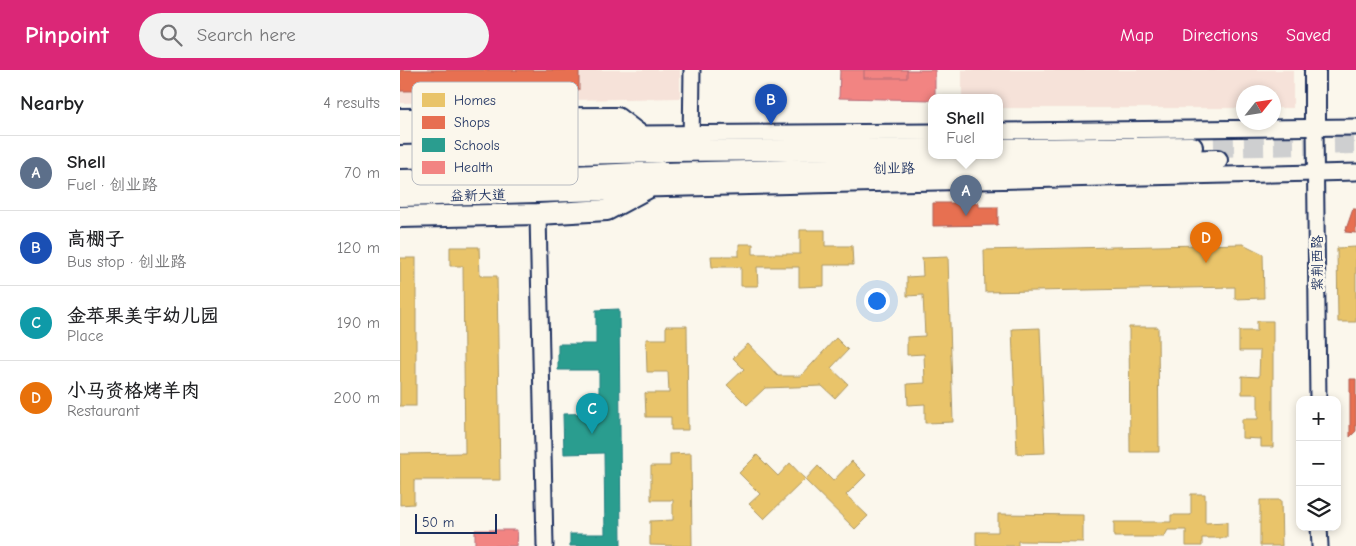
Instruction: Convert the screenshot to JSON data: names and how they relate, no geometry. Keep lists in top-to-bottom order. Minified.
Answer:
{"streets":{"main road":["创业路","益新大道"],"street":["紫荆西路"]},"legend":["Homes","Shops","Schools","Health"],"scale_bar":"50 m","north":"top right","page":{"header":"Pinpoint","search":"Search here","nav":["Map","Directions","Saved"],"heading":["Nearby","4 results"],"pins":["B","A","D","C"],"popup":["Shell","Fuel"],"list":[{"mark":"A","name":"Shell","note":"Fuel · 创业路","value":"70 m"},{"mark":"B","name":"高棚子","note":"Bus stop · 创业路","value":"120 m"},{"mark":"C","name":"金苹果美宇幼儿园","note":"Place","value":"190 m"},{"mark":"D","name":"小马资格烤羊肉","note":"Restaurant","value":"200 m"}],"map_buttons":["+","−"],"scale":"50 m"}}
